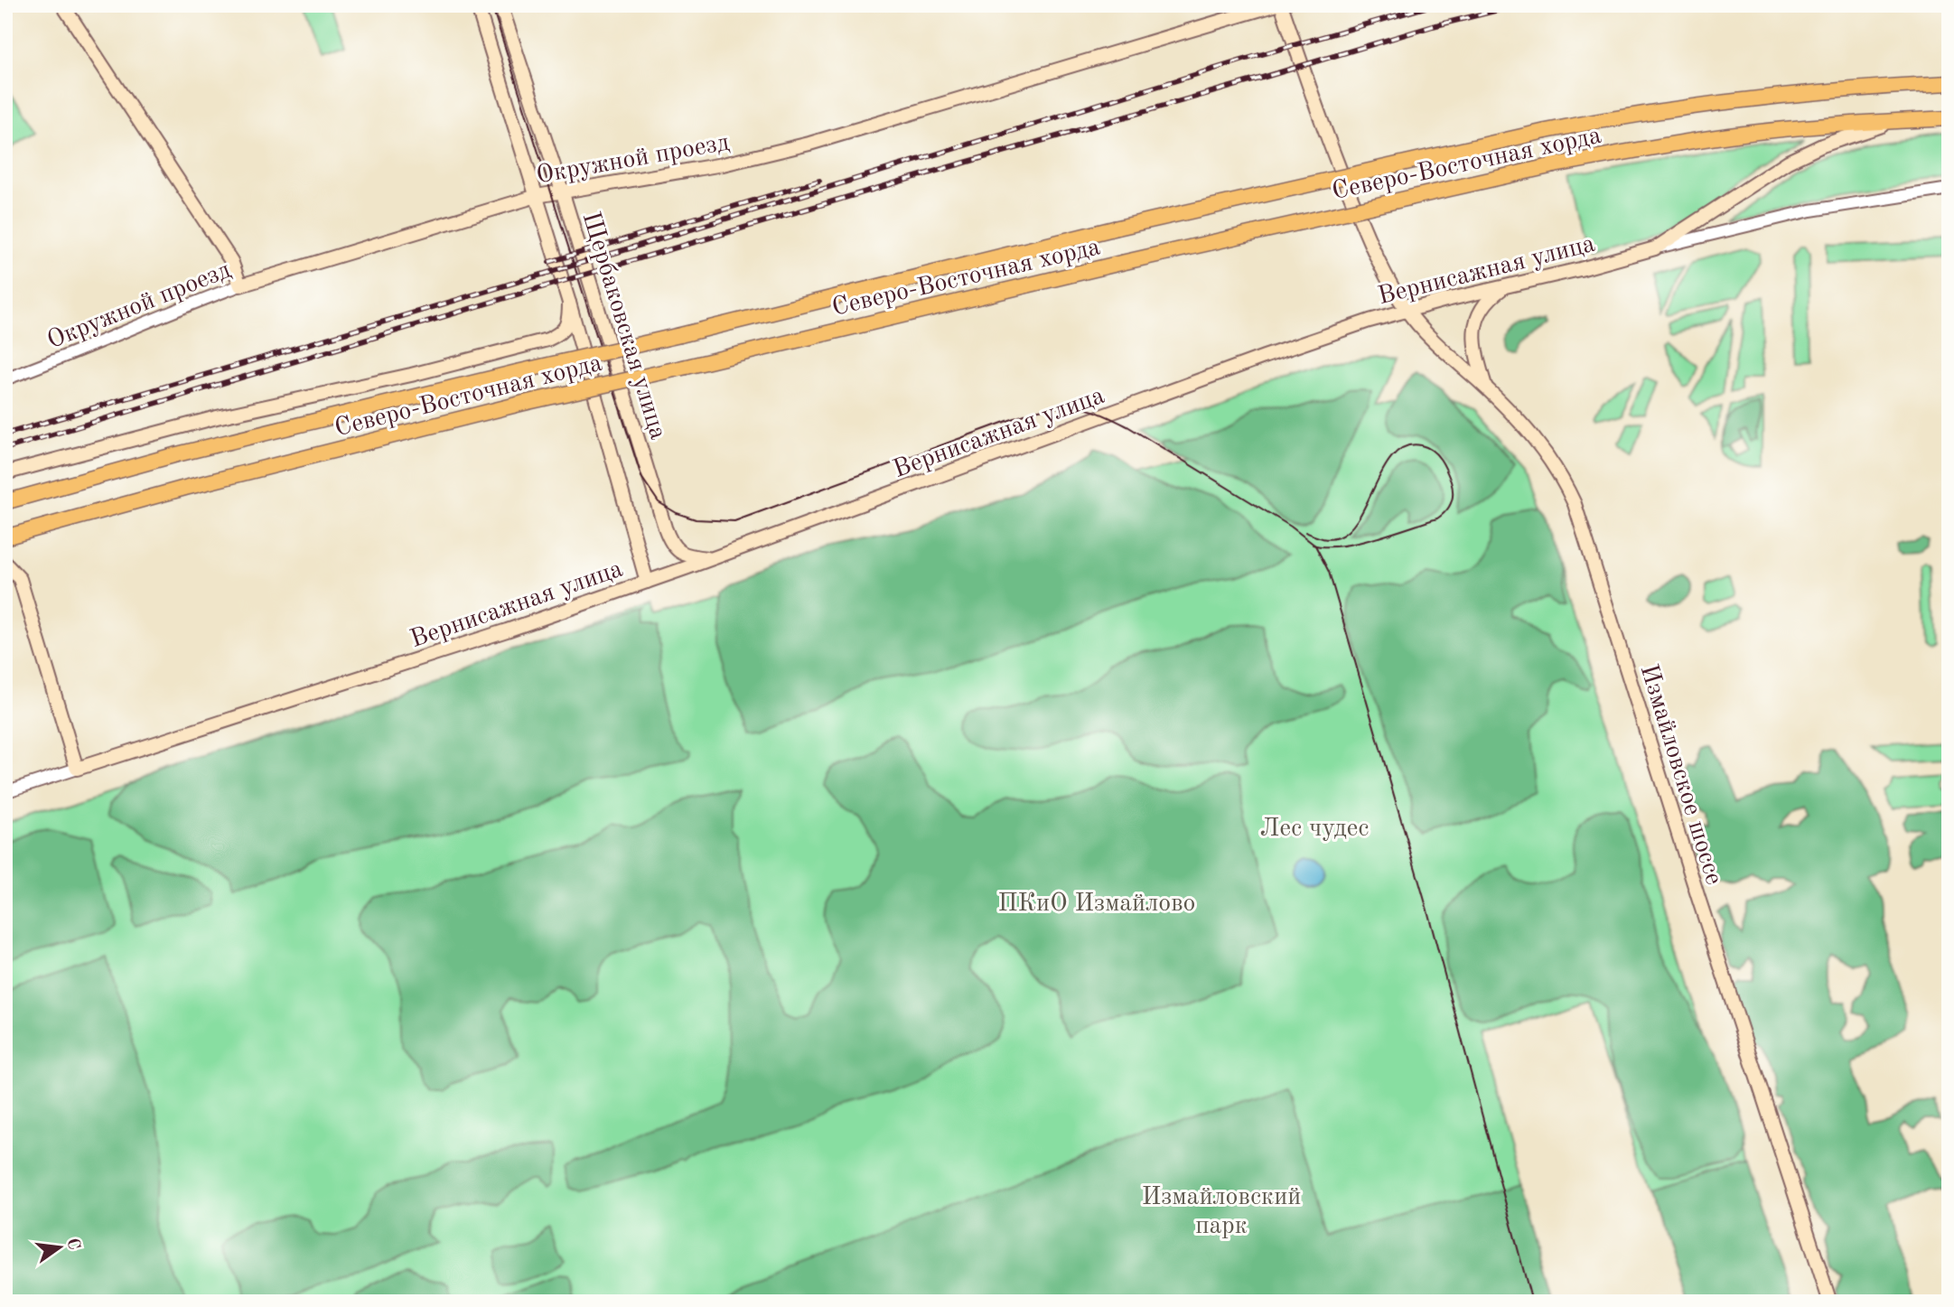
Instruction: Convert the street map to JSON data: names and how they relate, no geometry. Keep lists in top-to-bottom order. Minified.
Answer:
{"streets":{"main road":["Окружной проезд","Северо-Восточная хорда","Вернисажная улица","Щербаковская улица","Измайловское шоссе"]},"crossings":[["Окружной проезд","Щербаковская улица"],["Окружной проезд","Измайловское шоссе"],["Вернисажная улица","Щербаковская улица"],["Вернисажная улица","Измайловское шоссе"]],"parks":["Лес чудес","ПКиО Измайлово","Измайловский парк"],"north":"right"}
